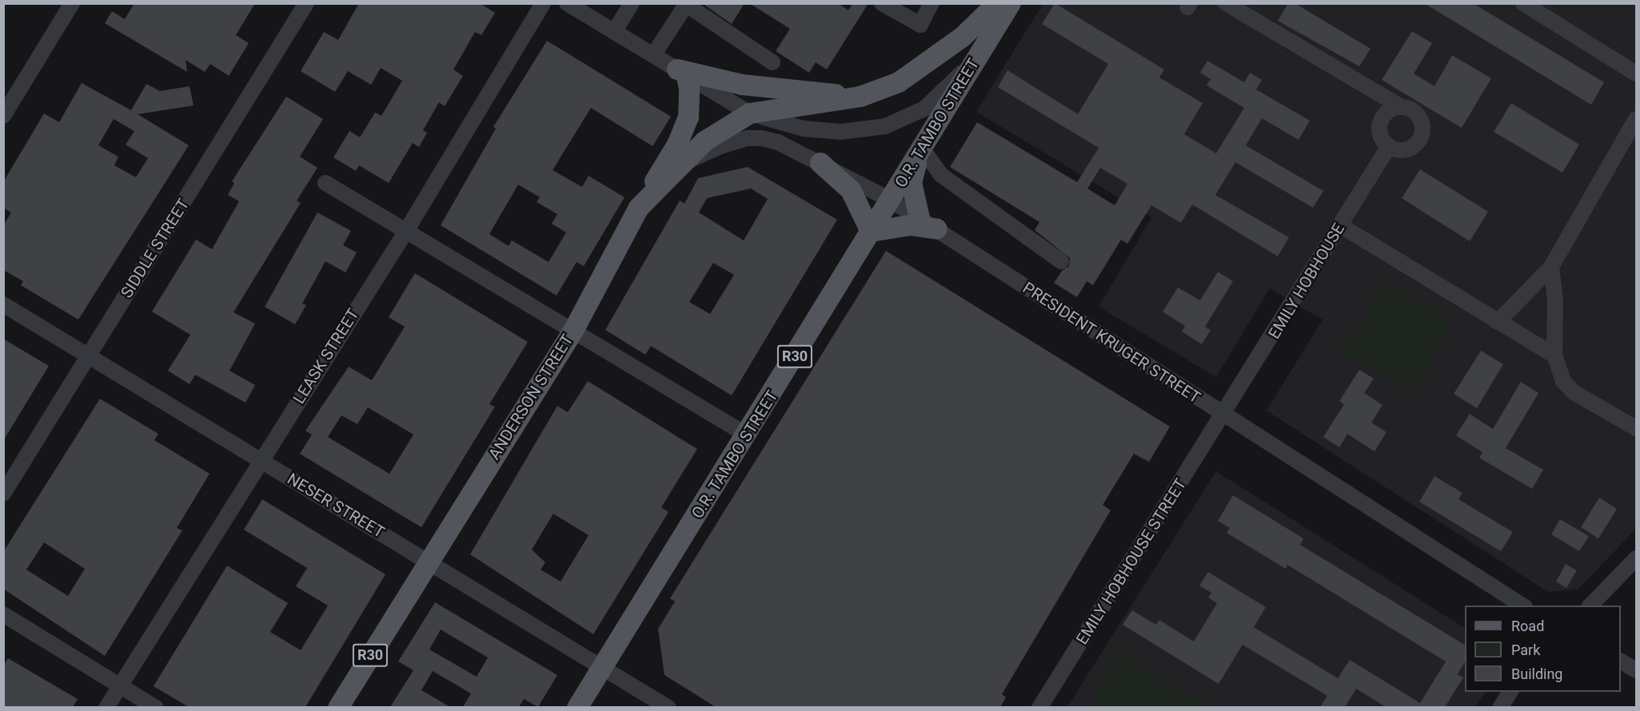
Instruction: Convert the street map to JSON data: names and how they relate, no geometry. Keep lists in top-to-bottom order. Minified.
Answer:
{"streets":{"main road":["O.R. TAMBO STREET","R30","ANDERSON STREET"],"street":["SIDDLE STREET","EMILY HOBHOUSE","PRESIDENT KRUGER STREET","LEASK STREET","NESER STREET","EMILY HOBHOUSE STREET"]},"crossings":[["O.R. TAMBO STREET","PRESIDENT KRUGER STREET"],["O.R. TAMBO STREET","ANDERSON STREET"],["O.R. TAMBO STREET","NESER STREET"],["SIDDLE STREET","NESER STREET"],["EMILY HOBHOUSE","PRESIDENT KRUGER STREET"],["EMILY HOBHOUSE","EMILY HOBHOUSE STREET"],["PRESIDENT KRUGER STREET","ANDERSON STREET"],["PRESIDENT KRUGER STREET","EMILY HOBHOUSE STREET"],["LEASK STREET","NESER STREET"],["ANDERSON STREET","NESER STREET"]],"legend":["Road","Park","Building"]}
